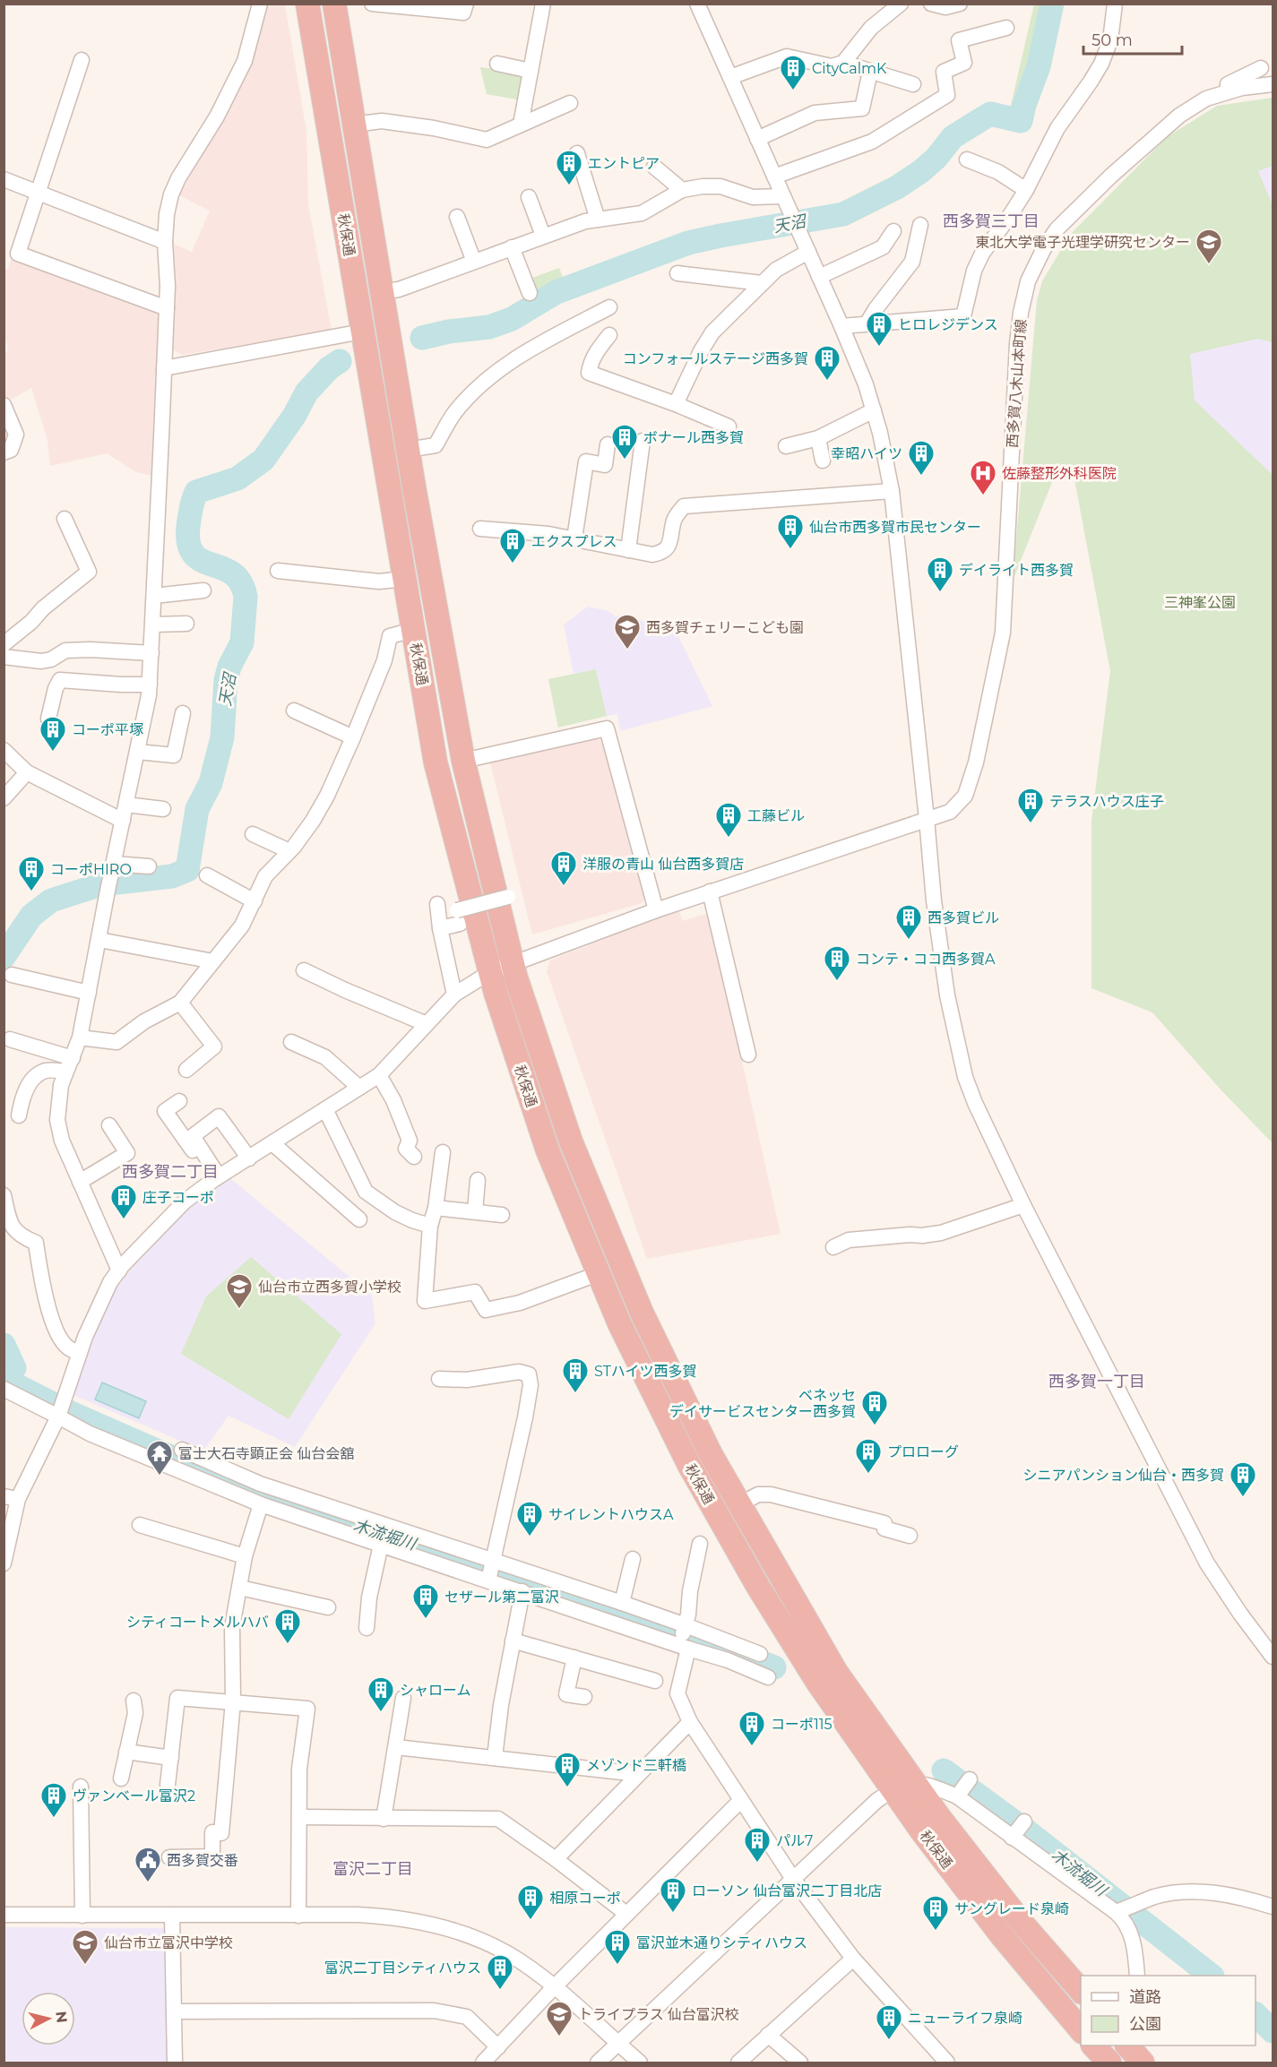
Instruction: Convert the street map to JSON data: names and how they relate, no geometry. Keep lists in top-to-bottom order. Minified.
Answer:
{"streets":{"highway":["秋保通"],"street":["西多賀八木山本町線"]},"crossings":[["秋保通","西多賀八木山本町線"]],"districts":["西多賀三丁目","西多賀二丁目","西多賀一丁目","富沢二丁目"],"water":["天沼","木流堀川"],"parks":["三神峯公園"],"places":{"building":["CityCalmK","エントピア","ヒロレジデンス","コンフォールステージ西多賀","ボナール西多賀","幸昭ハイツ","仙台市西多賀市民センター","エクスプレス","デイライト西多賀","コーポ平塚","テラスハウス庄子","工藤ビル","洋服の青山 仙台西多賀店","コーポHIRO","西多賀ビル","コンテ・ココ西多賀A","庄子コーポ","STハイツ西多賀","ベネッセ デイサービスセンター西多賀","プロローグ","シニアパンション仙台・西多賀","サイレントハウスA","セザール第二富沢","シティコートメルハバ","シャローム","コーポ115","メゾンド三軒橋","ヴァンベール富沢2","パル7","ローソン 仙台富沢二丁目北店","相原コーポ","サングレード泉崎","富沢並木通りシティハウス","富沢二丁目シティハウス","ニューライフ泉崎"],"school or university":["東北大学電子光理学研究センター","西多賀チェリーこども園","仙台市立西多賀小学校","仙台市立富沢中学校","トライプラス 仙台富沢校"],"hospital":["佐藤整形外科医院"],"temple":["富士大石寺顕正会 仙台会舘"],"public building":["西多賀交番"]},"legend":["道路","公園"],"scale_bar":"50 m","north":"right"}
